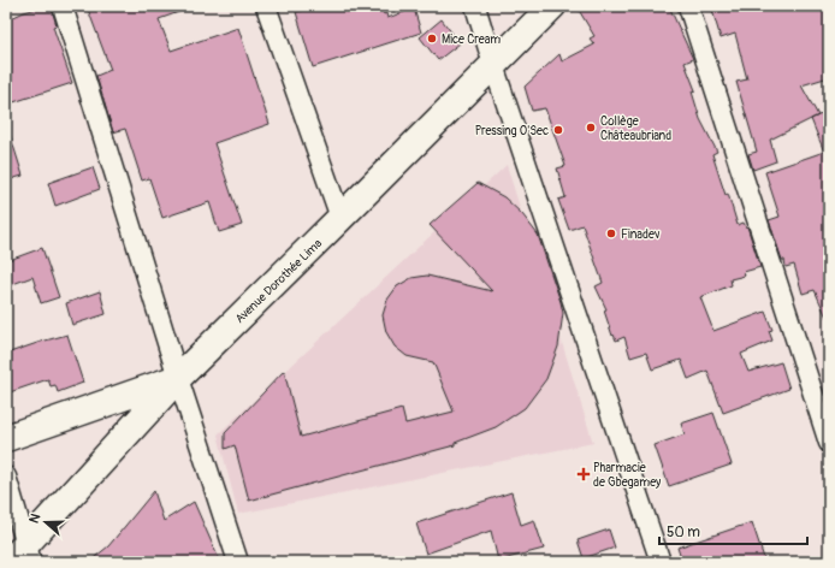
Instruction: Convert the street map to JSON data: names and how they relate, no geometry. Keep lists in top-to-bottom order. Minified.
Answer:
{"streets":{"main road":["Avenue Dorothée Lima"]},"places":{"other":["Mice Cream","Collège Châteaubriand","Pressing O'Sec","Finadev"],"health":["Pharmacie de Gbegamey"]},"scale_bar":"50 m","north":"left"}
